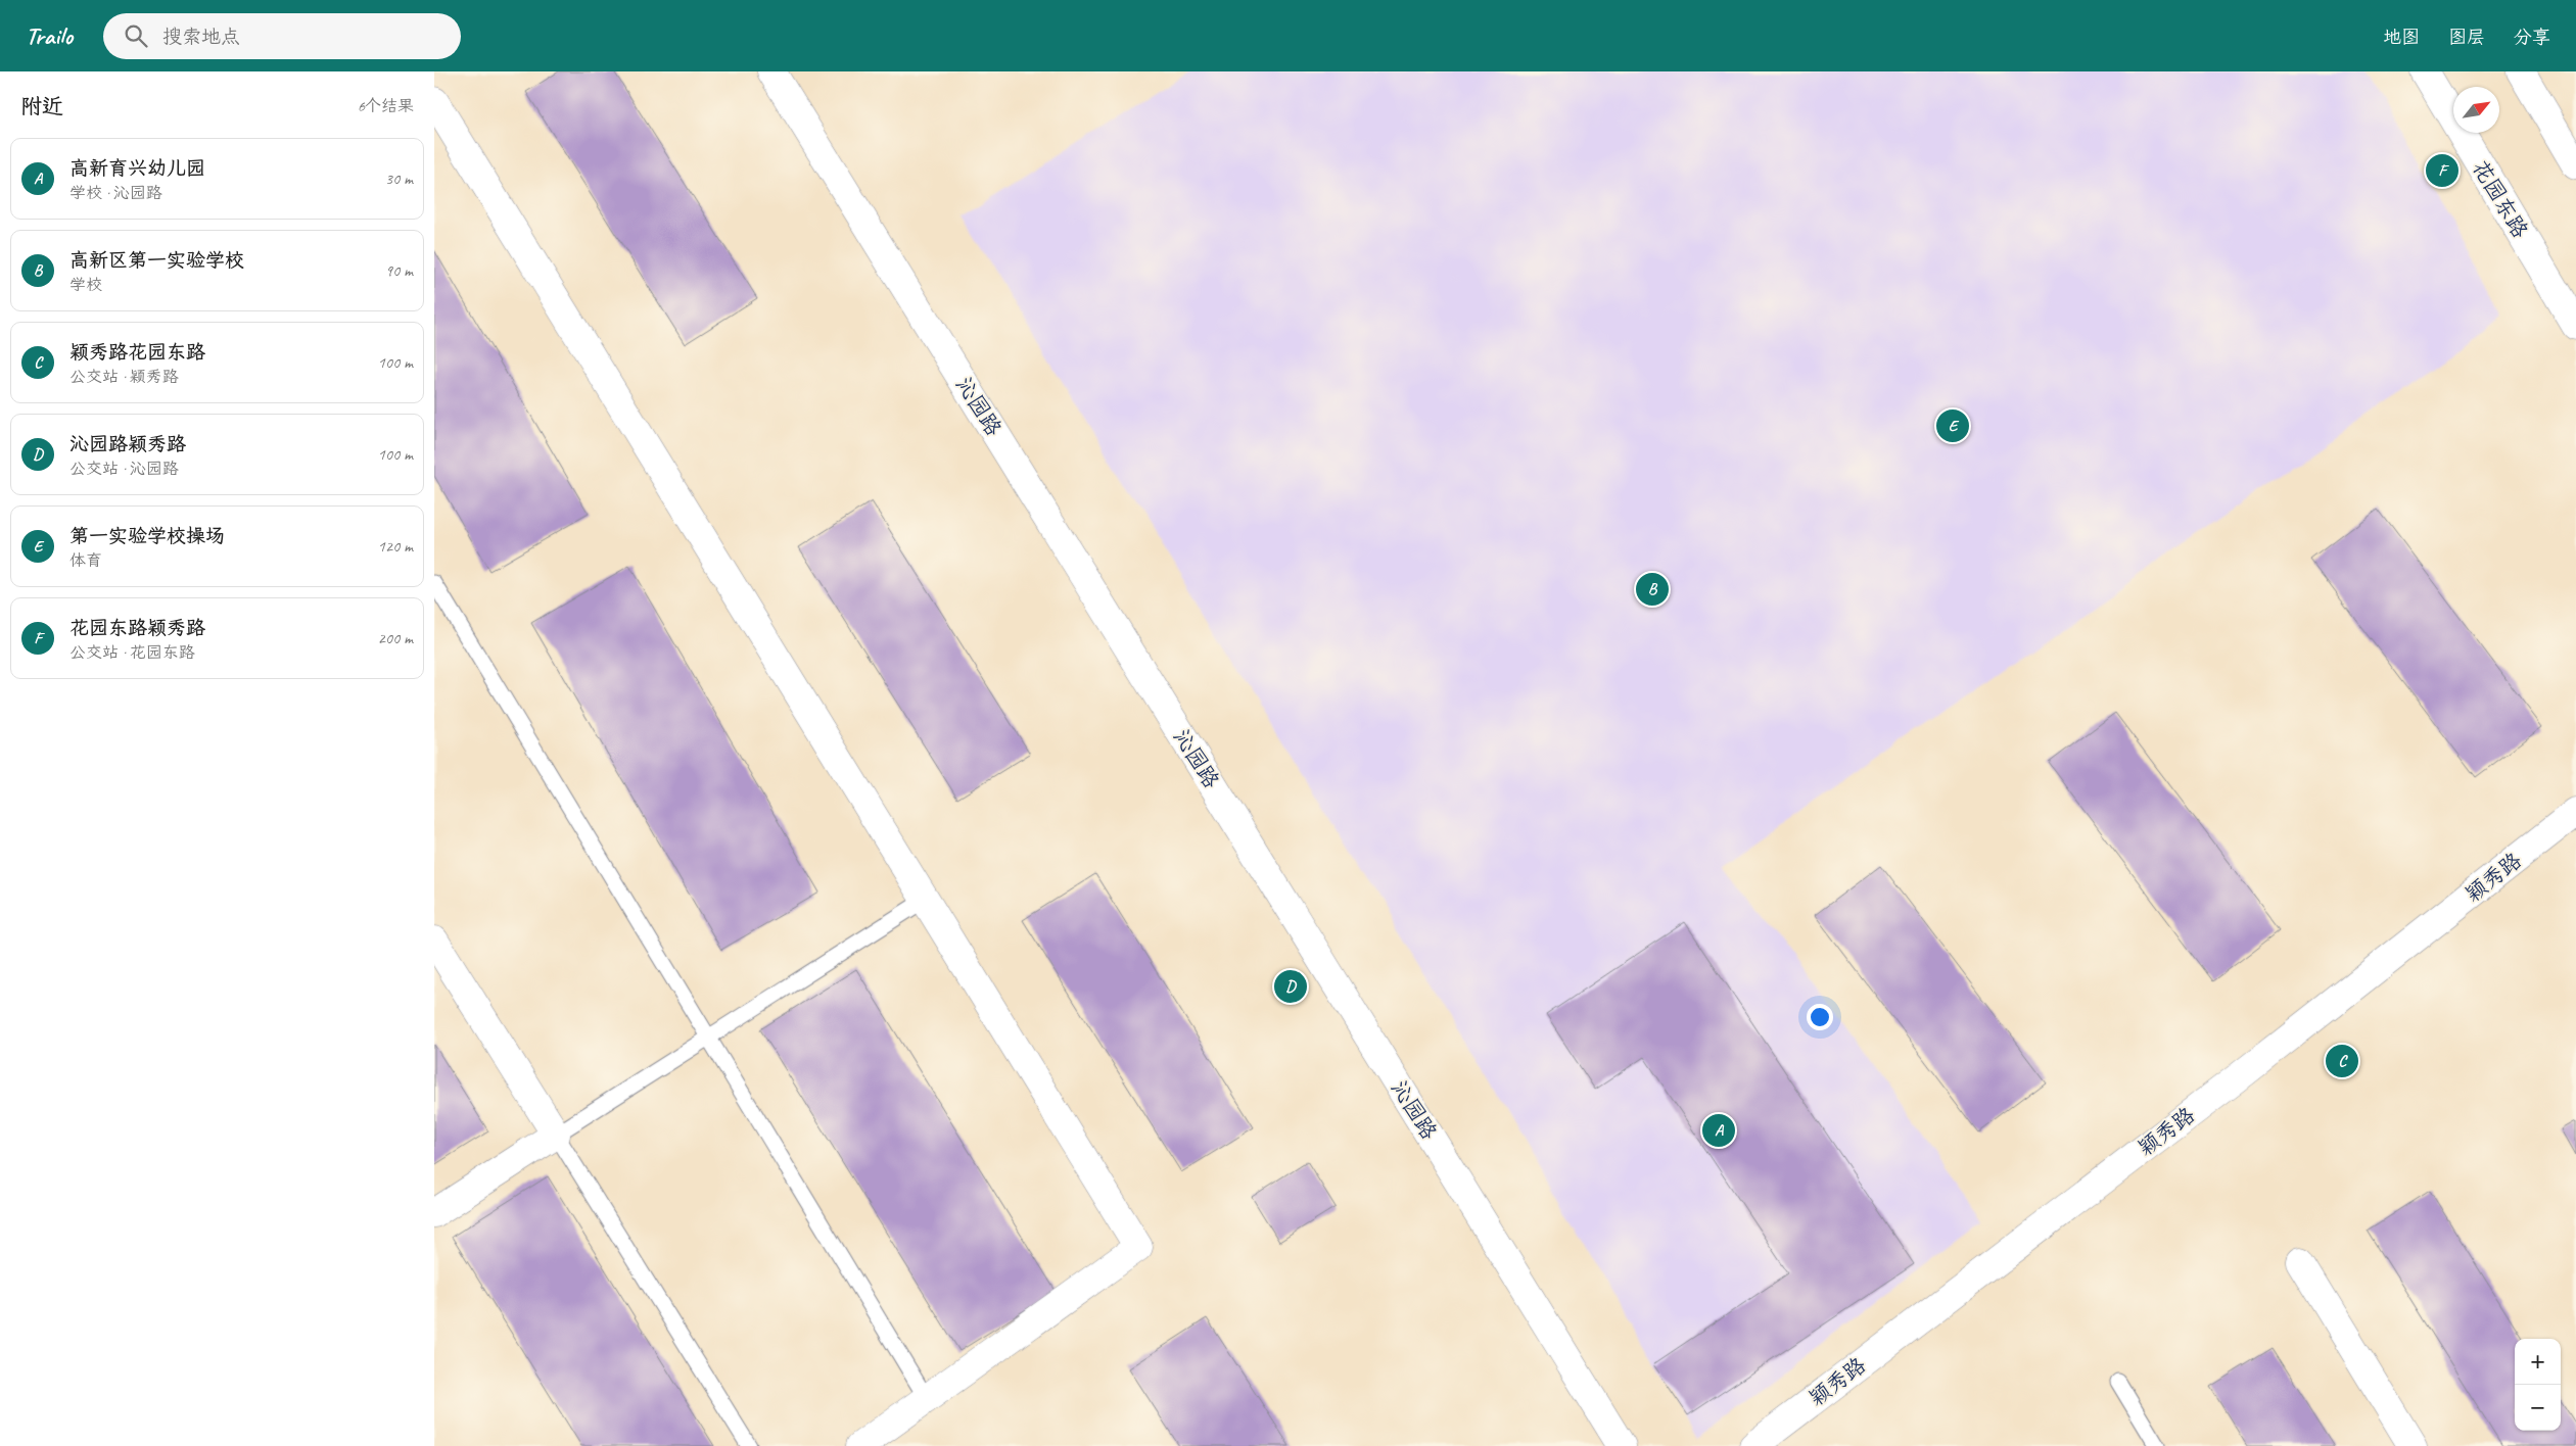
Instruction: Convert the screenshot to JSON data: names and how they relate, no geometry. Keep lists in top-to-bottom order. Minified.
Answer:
{"streets":{"street":["花园东路","沁园路","颖秀路"]},"north":"top right","page":{"header":"Trailo","search":"搜索地点","nav":["地图","图层","分享"],"heading":["附近","6个结果"],"list":[{"mark":"A","name":"高新育兴幼儿园","note":"学校 · 沁园路","value":"30 m"},{"mark":"B","name":"高新区第一实验学校","note":"学校","value":"90 m"},{"mark":"C","name":"颖秀路花园东路","note":"公交站 · 颖秀路","value":"100 m"},{"mark":"D","name":"沁园路颖秀路","note":"公交站 · 沁园路","value":"100 m"},{"mark":"E","name":"第一实验学校操场","note":"体育","value":"120 m"},{"mark":"F","name":"花园东路颖秀路","note":"公交站 · 花园东路","value":"200 m"}],"pins":["F","E","B","D","C","A"],"map_buttons":["+","−"]}}
